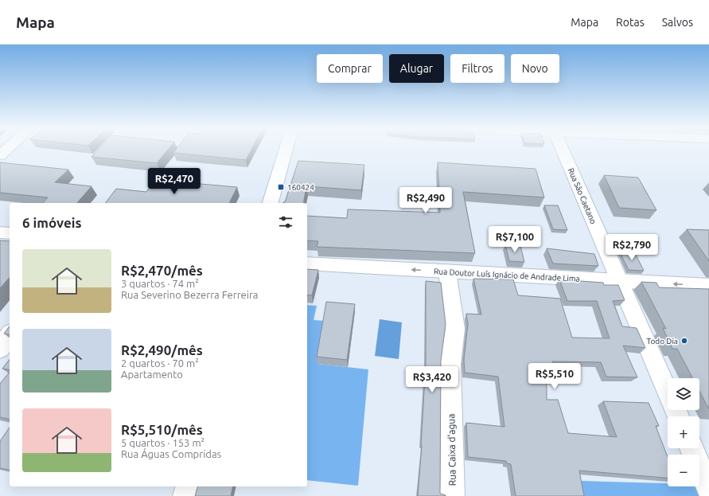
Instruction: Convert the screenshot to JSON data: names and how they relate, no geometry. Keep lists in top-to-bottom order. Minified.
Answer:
{"streets":{"street":["Rua São Caetano","Rua Doutor Luís Ignácio de Andrade Lima","Rua Caixa d'agua"]},"crossings":[["Rua São Caetano","Rua Doutor Luís Ignácio de Andrade Lima"],["Rua Doutor Luís Ignácio de Andrade Lima","Rua Caixa d'agua"]],"one_way":["Rua Doutor Luís Ignácio de Andrade Lima"],"places":{"transit":["160424"],"other":["Todo Dia"]},"page":{"header":"Mapa","nav":["Mapa","Rotas","Salvos"],"chip":["Comprar","Alugar","Filtros","Novo"],"price":["R$2,470","R$2,490","R$7,100","R$2,790","R$5,510","R$3,420"],"heading":"6 imóveis","list":[{"name":"R$2,470/mês","note":"3 quartos · 74 m² · Rua Severino Bezerra Ferreira"},{"name":"R$2,490/mês","note":"2 quartos · 70 m² · Apartamento"},{"name":"R$5,510/mês","note":"5 quartos · 153 m² · Rua Águas Compridas"}],"map_buttons":["+","−"]}}
